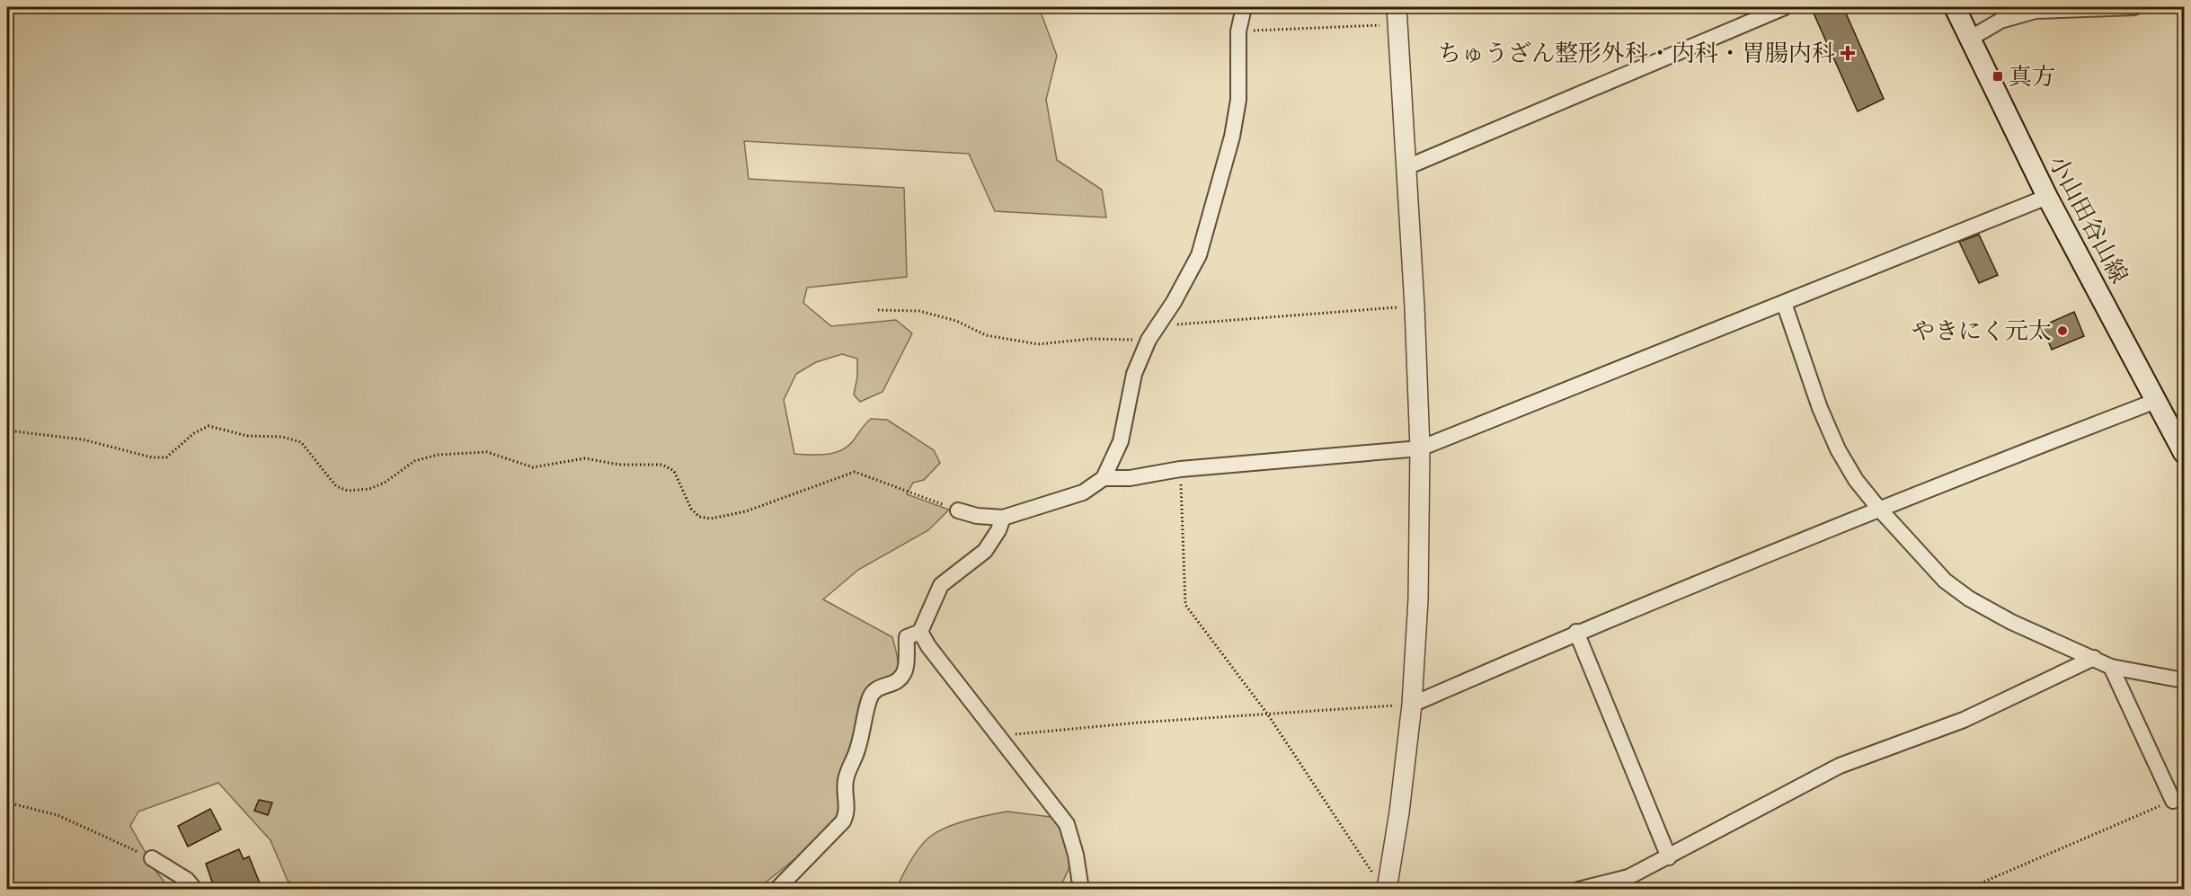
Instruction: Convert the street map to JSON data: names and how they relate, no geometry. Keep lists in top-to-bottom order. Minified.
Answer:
{"streets":{"main road":["小山田谷山線"]},"places":{"health":["ちゅうざん整形外科・内科・胃腸内科"],"transit":["真方"],"other":["やきにく元太"]}}
